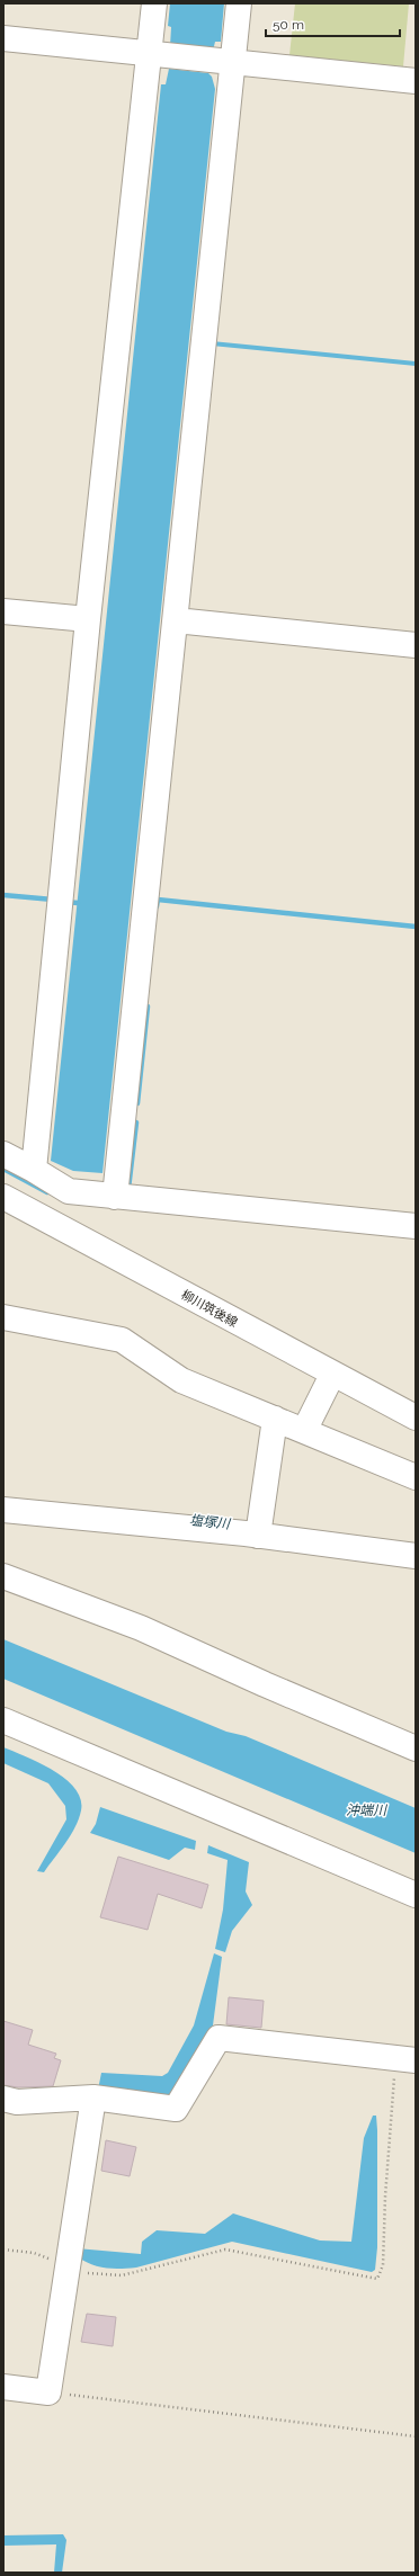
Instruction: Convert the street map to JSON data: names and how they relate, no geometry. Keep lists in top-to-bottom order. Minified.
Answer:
{"streets":{"street":["柳川筑後線"]},"water":["塩塚川","沖端川"],"scale_bar":"50 m"}
